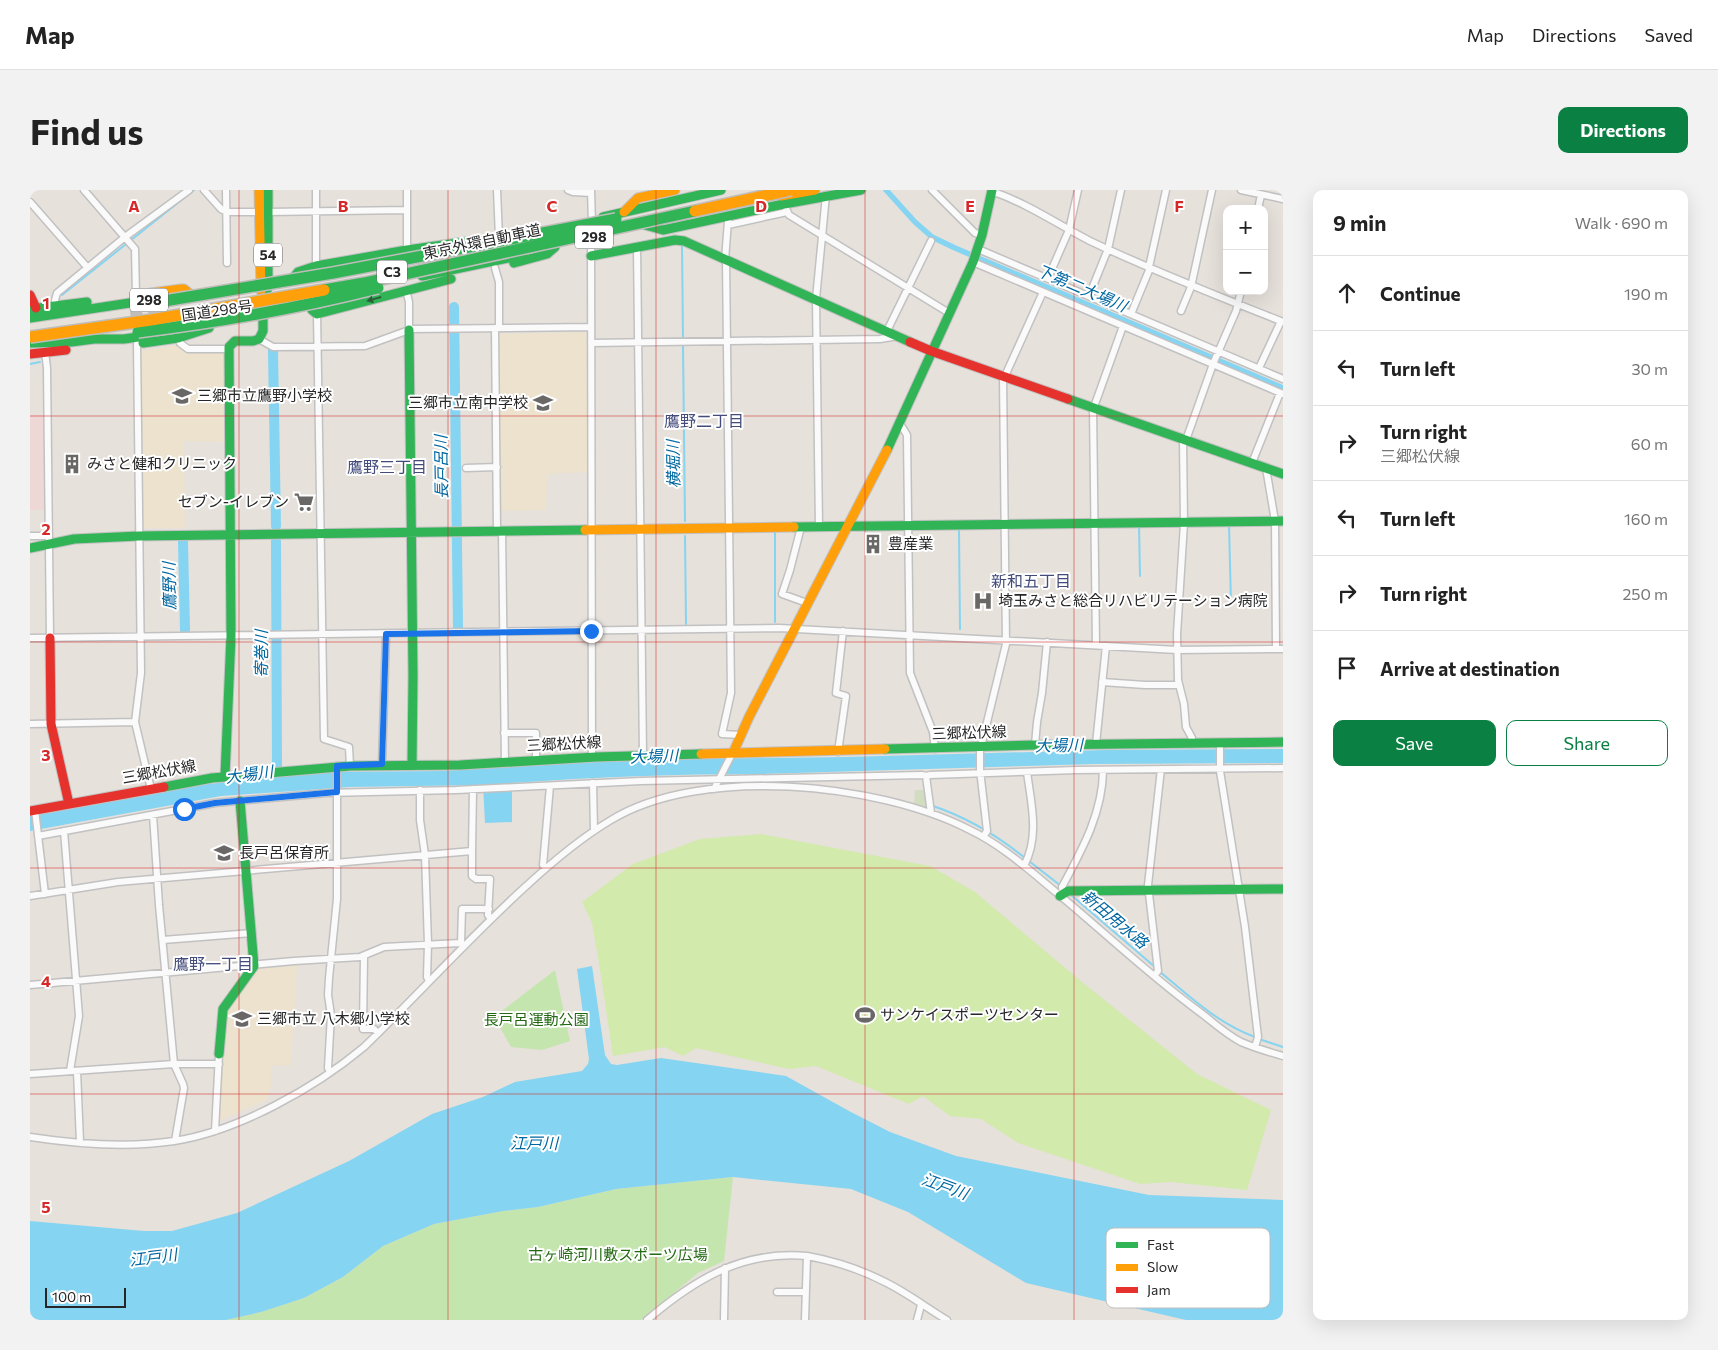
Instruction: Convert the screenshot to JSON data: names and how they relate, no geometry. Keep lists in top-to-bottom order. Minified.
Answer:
{"streets":{"main road":["298","東京外環自動車道","54","C3","国道298号","三郷松伏線"]},"crossings":[["298","東京外環自動車道"],["298","54"],["298","国道298号"],["54","国道298号"]],"districts":["鷹野二丁目","鷹野三丁目","新和五丁目","鷹野一丁目"],"water":["下第二大場川","横堀川","長戸呂川","鷹野川","寄巻川","大場川","新田用水路","江戸川"],"parks":["長戸呂運動公園","古ヶ崎河川敷スポーツ広場"],"places":{"school or university":["三郷市立鷹野小学校","三郷市立南中学校","長戸呂保育所","三郷市立 八木郷小学校"],"building":["みさと健和クリニック","豊産業"],"supermarket":["セブン-イレブン"],"hospital":["埼玉みさと総合リハビリテーション病院"],"sports":["サンケイスポーツセンター"]},"legend":["Fast","Slow","Jam"],"scale_bar":"100 m","page":{"header":"Map","nav":["Map","Directions","Saved"],"buttons":["Directions",["Save","Share"]],"title":"Find us","heading":["9 min","Walk · 690 m"],"map_buttons":["+","−"],"list":[["Continue","190 m"],["Turn left","30 m"],["Turn right","三郷松伏線","60 m"],["Turn left","160 m"],["Turn right","250 m"],"Arrive at destination"],"scale":"100 m"},"grid":{"columns":["A","B","C","D","E","F"],"rows":["1","2","3","4","5"]}}
